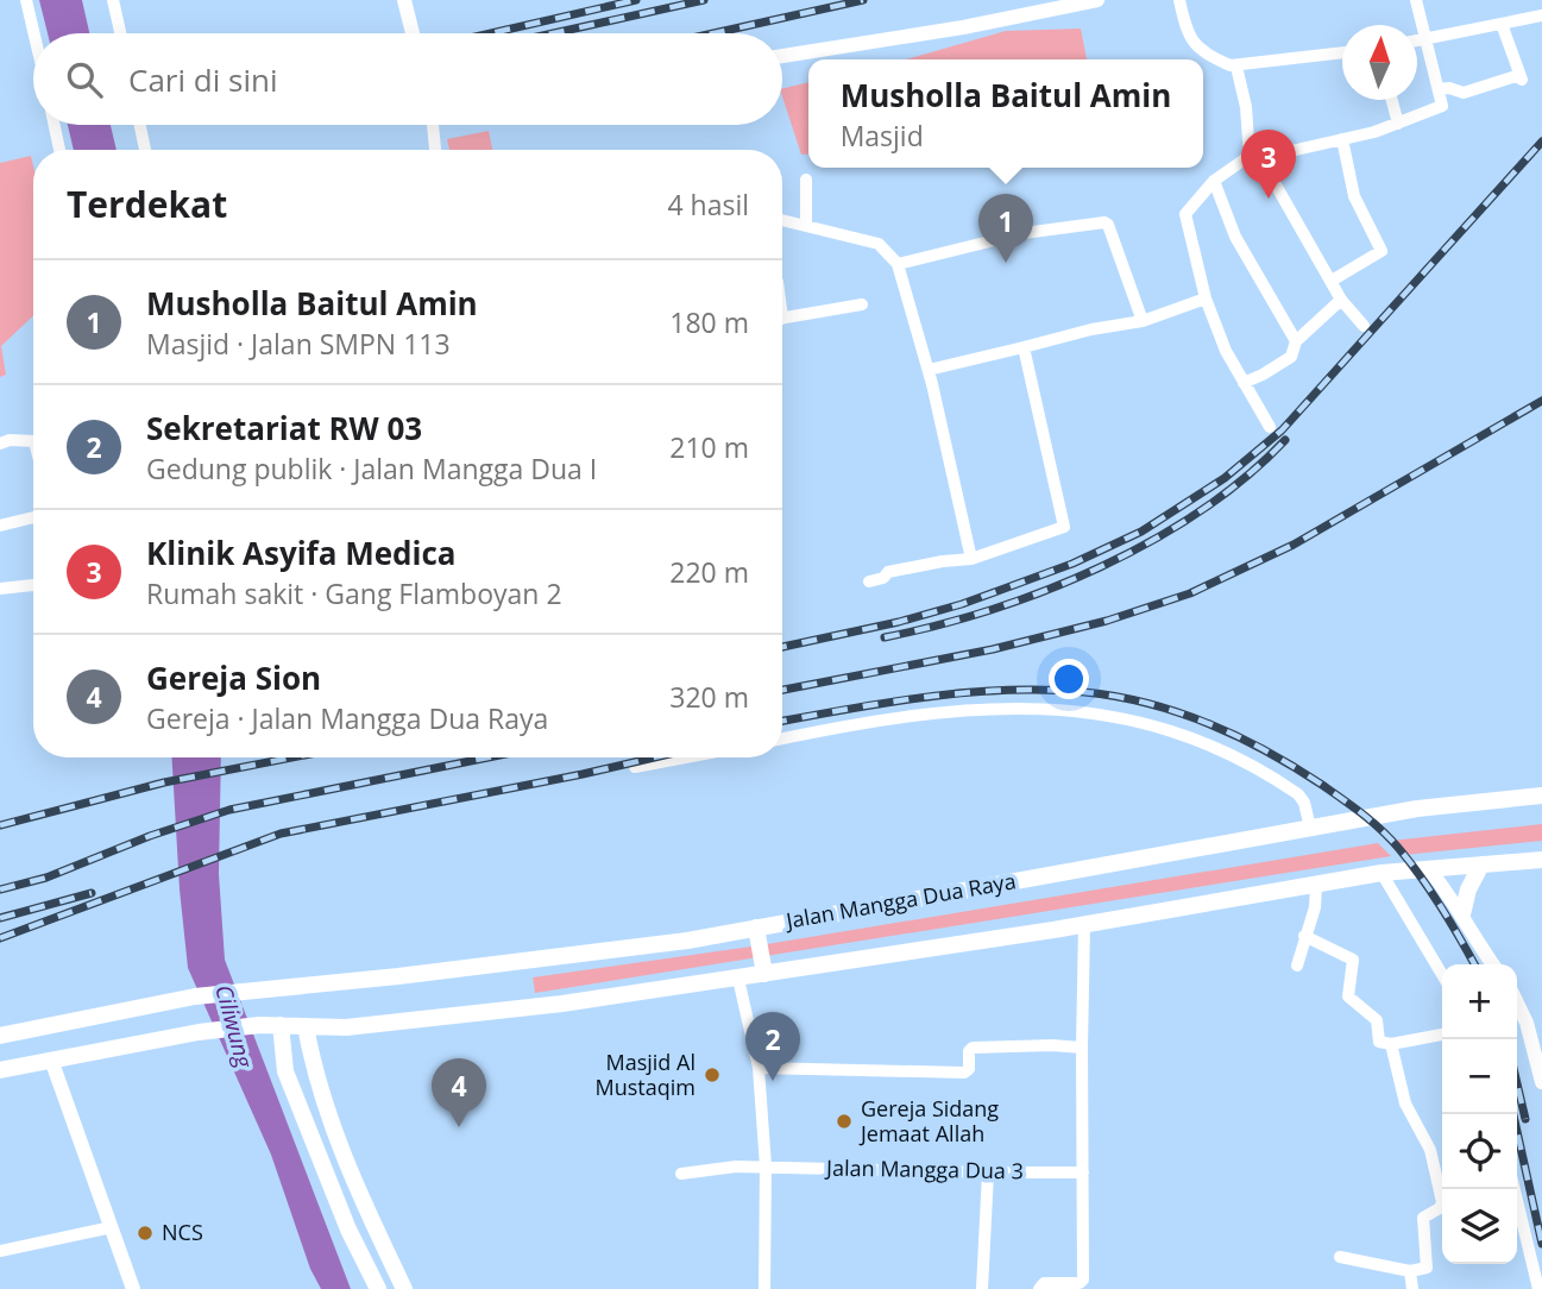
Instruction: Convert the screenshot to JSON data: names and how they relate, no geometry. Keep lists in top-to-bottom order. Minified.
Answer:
{"streets":{"main road":["Jalan Mangga Dua Raya"],"street":["Jalan Mangga Dua 3"]},"water":["Ciliwung"],"places":["Masjid Al Mustaqim","Gereja Sidang Jemaat Allah","NCS"],"north":"top","page":{"search":"Cari di sini","popup":["Musholla Baitul Amin","Masjid"],"pins":["3","1","2","4"],"heading":["Terdekat","4 hasil"],"list":[{"mark":"1","name":"Musholla Baitul Amin","note":"Masjid · Jalan SMPN 113","value":"180 m"},{"mark":"2","name":"Sekretariat RW 03","note":"Gedung publik · Jalan Mangga Dua I","value":"210 m"},{"mark":"3","name":"Klinik Asyifa Medica","note":"Rumah sakit · Gang Flamboyan 2","value":"220 m"},{"mark":"4","name":"Gereja Sion","note":"Gereja · Jalan Mangga Dua Raya","value":"320 m"}],"map_buttons":["+","−"]}}
